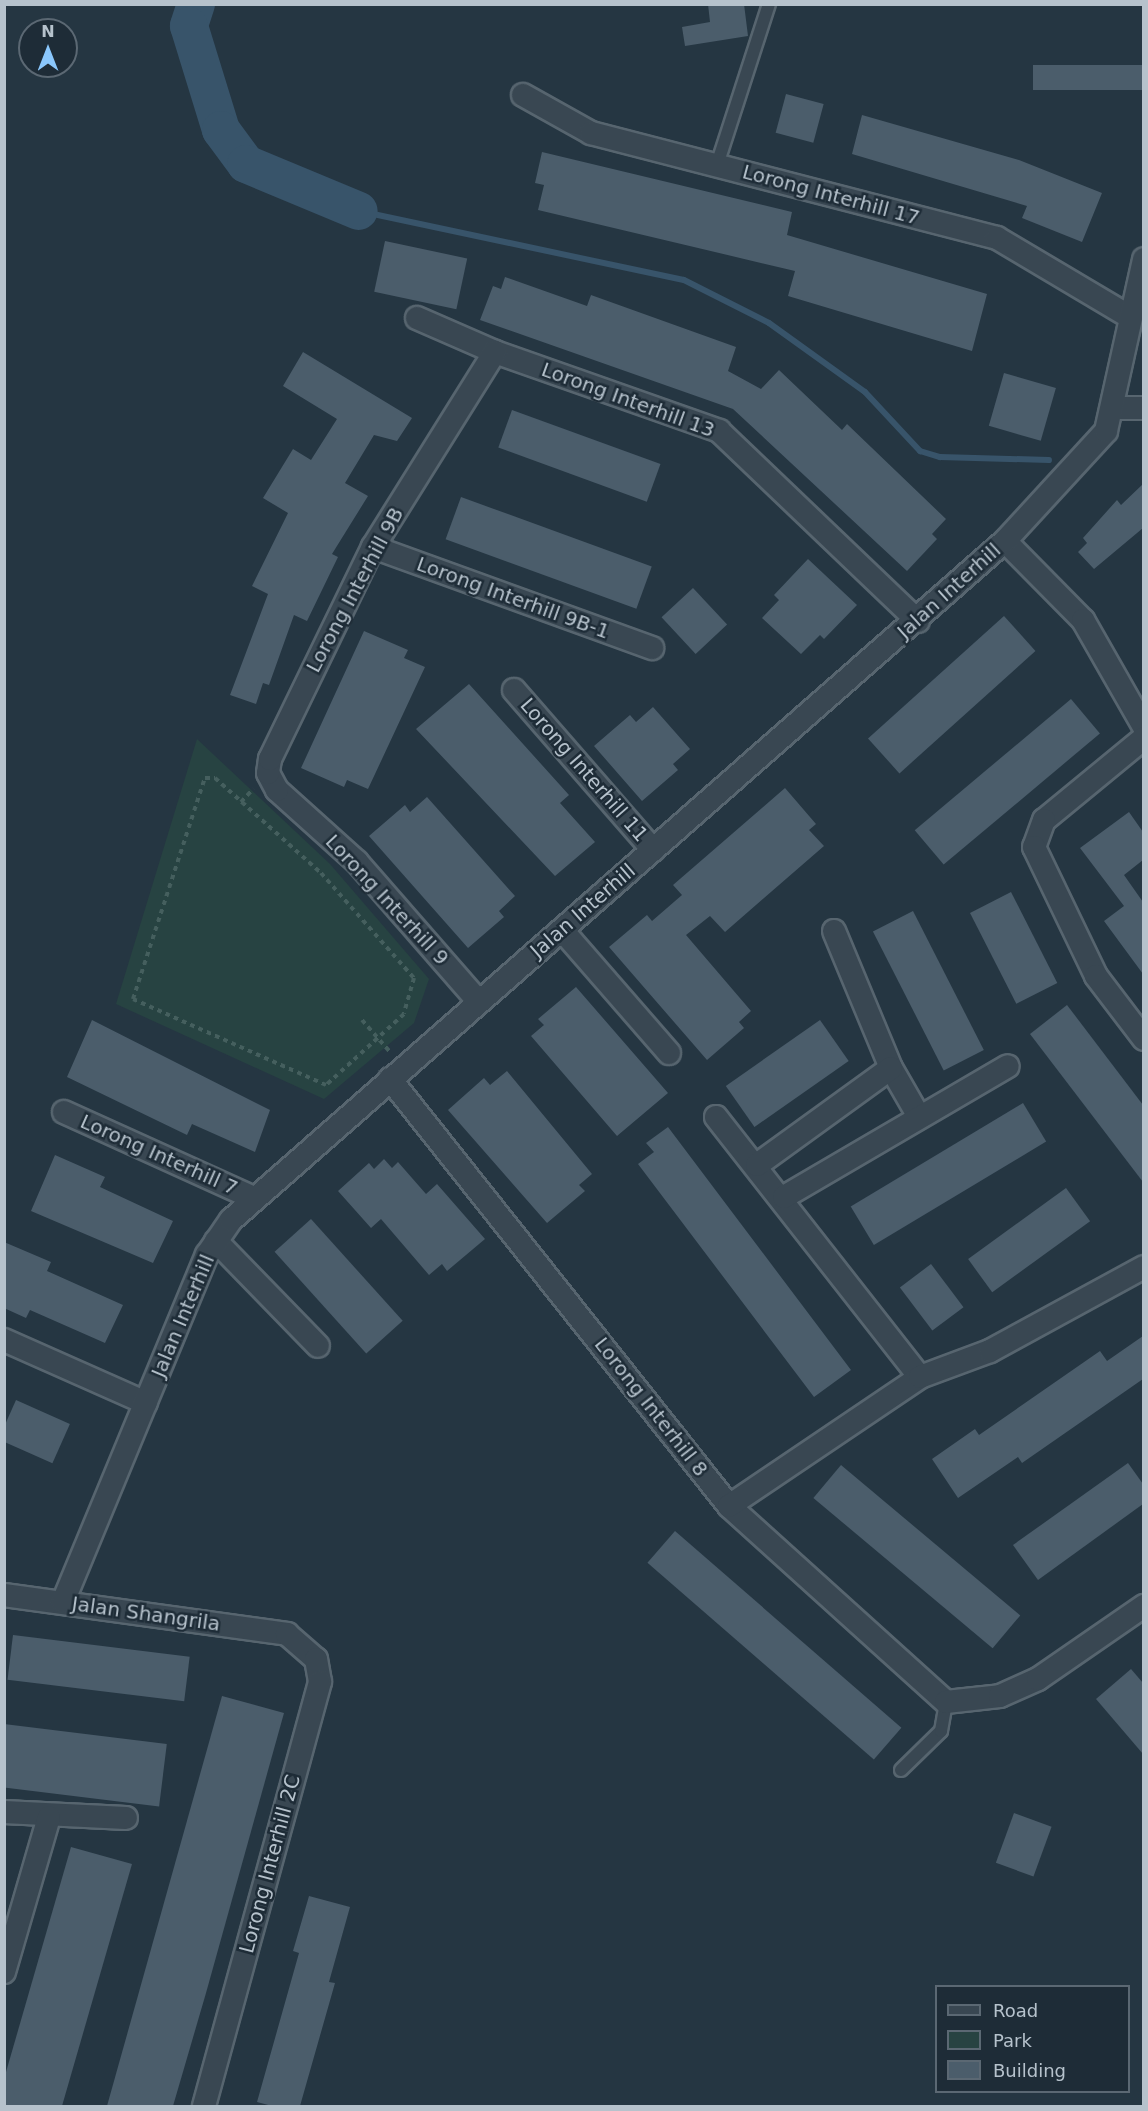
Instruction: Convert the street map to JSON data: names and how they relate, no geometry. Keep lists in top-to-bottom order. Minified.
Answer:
{"streets":{"street":["Lorong Interhill 17","Lorong Interhill 13","Lorong Interhill 9B","Jalan Interhill","Lorong Interhill 9B-1","Lorong Interhill 11","Lorong Interhill 9","Lorong Interhill 7","Lorong Interhill 8","Jalan Shangrila","Lorong Interhill 2C"]},"crossings":[["Lorong Interhill 17","Jalan Interhill"],["Lorong Interhill 13","Lorong Interhill 9B"],["Lorong Interhill 13","Jalan Interhill"],["Lorong Interhill 9B","Lorong Interhill 9B-1"],["Lorong Interhill 9B","Lorong Interhill 9"],["Jalan Interhill","Lorong Interhill 11"],["Jalan Interhill","Lorong Interhill 9"],["Jalan Interhill","Lorong Interhill 7"],["Jalan Interhill","Lorong Interhill 8"],["Jalan Interhill","Jalan Shangrila"],["Jalan Shangrila","Lorong Interhill 2C"]],"legend":["Road","Park","Building"],"north":"top"}
